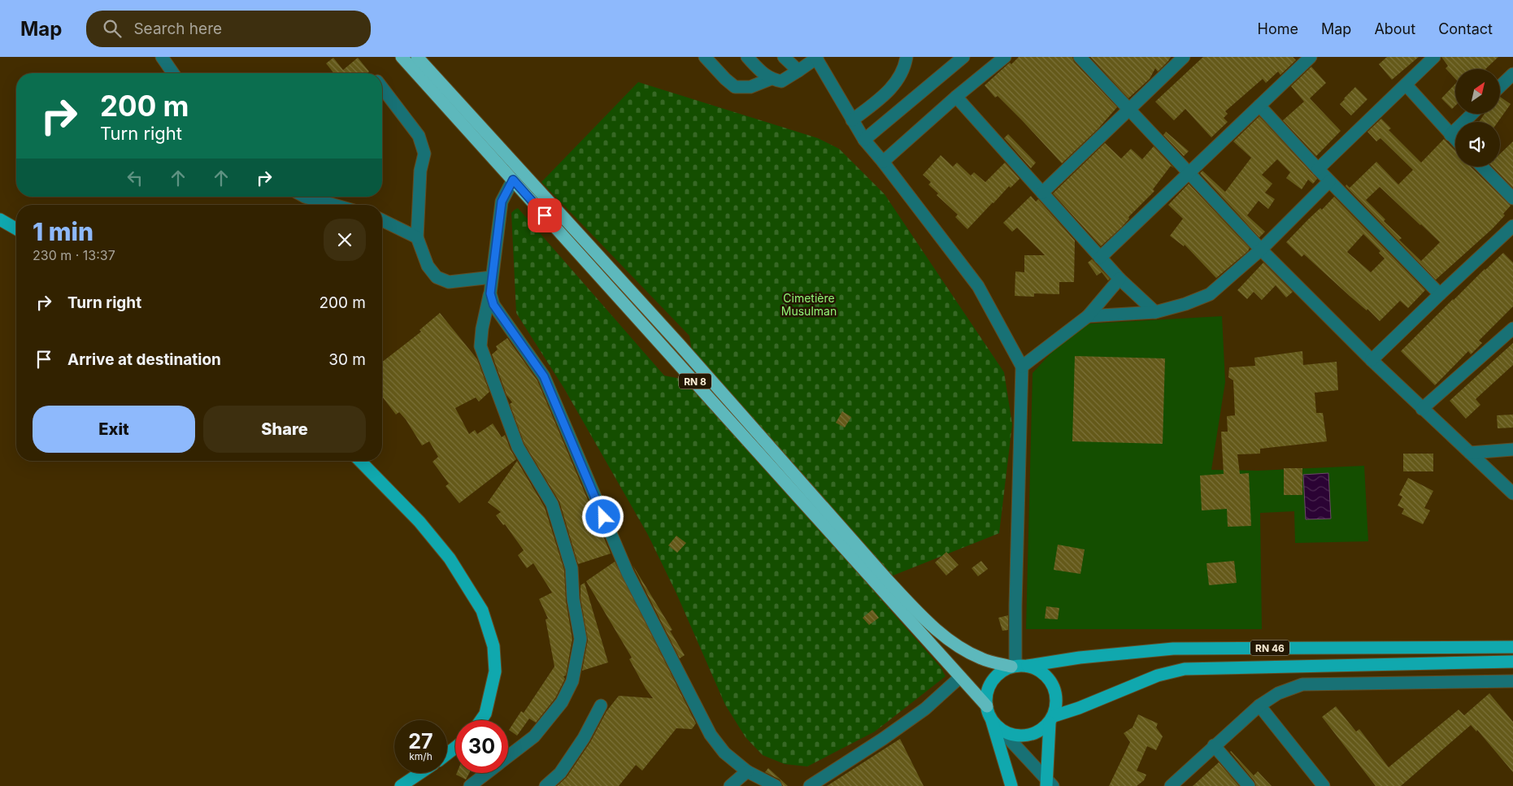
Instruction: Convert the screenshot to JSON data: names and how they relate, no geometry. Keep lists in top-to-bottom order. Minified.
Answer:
{"streets":{"highway":["RN 8"],"main road":["RN 46"]},"crossings":[["RN 8","RN 46"]],"parks":["Cimetière Musulman"],"north":"top right","page":{"header":"Map","search":"Search here","nav":["Home","Map","About","Contact"],"turn":["200 m","Turn right"],"heading":["1 min","230 m · 13:37"],"list":[{"name":"Turn right","value":"200 m"},{"name":"Arrive at destination","value":"30 m"}],"buttons":["Exit","Share"],"speed":"27 km/h","limit":"30"}}
